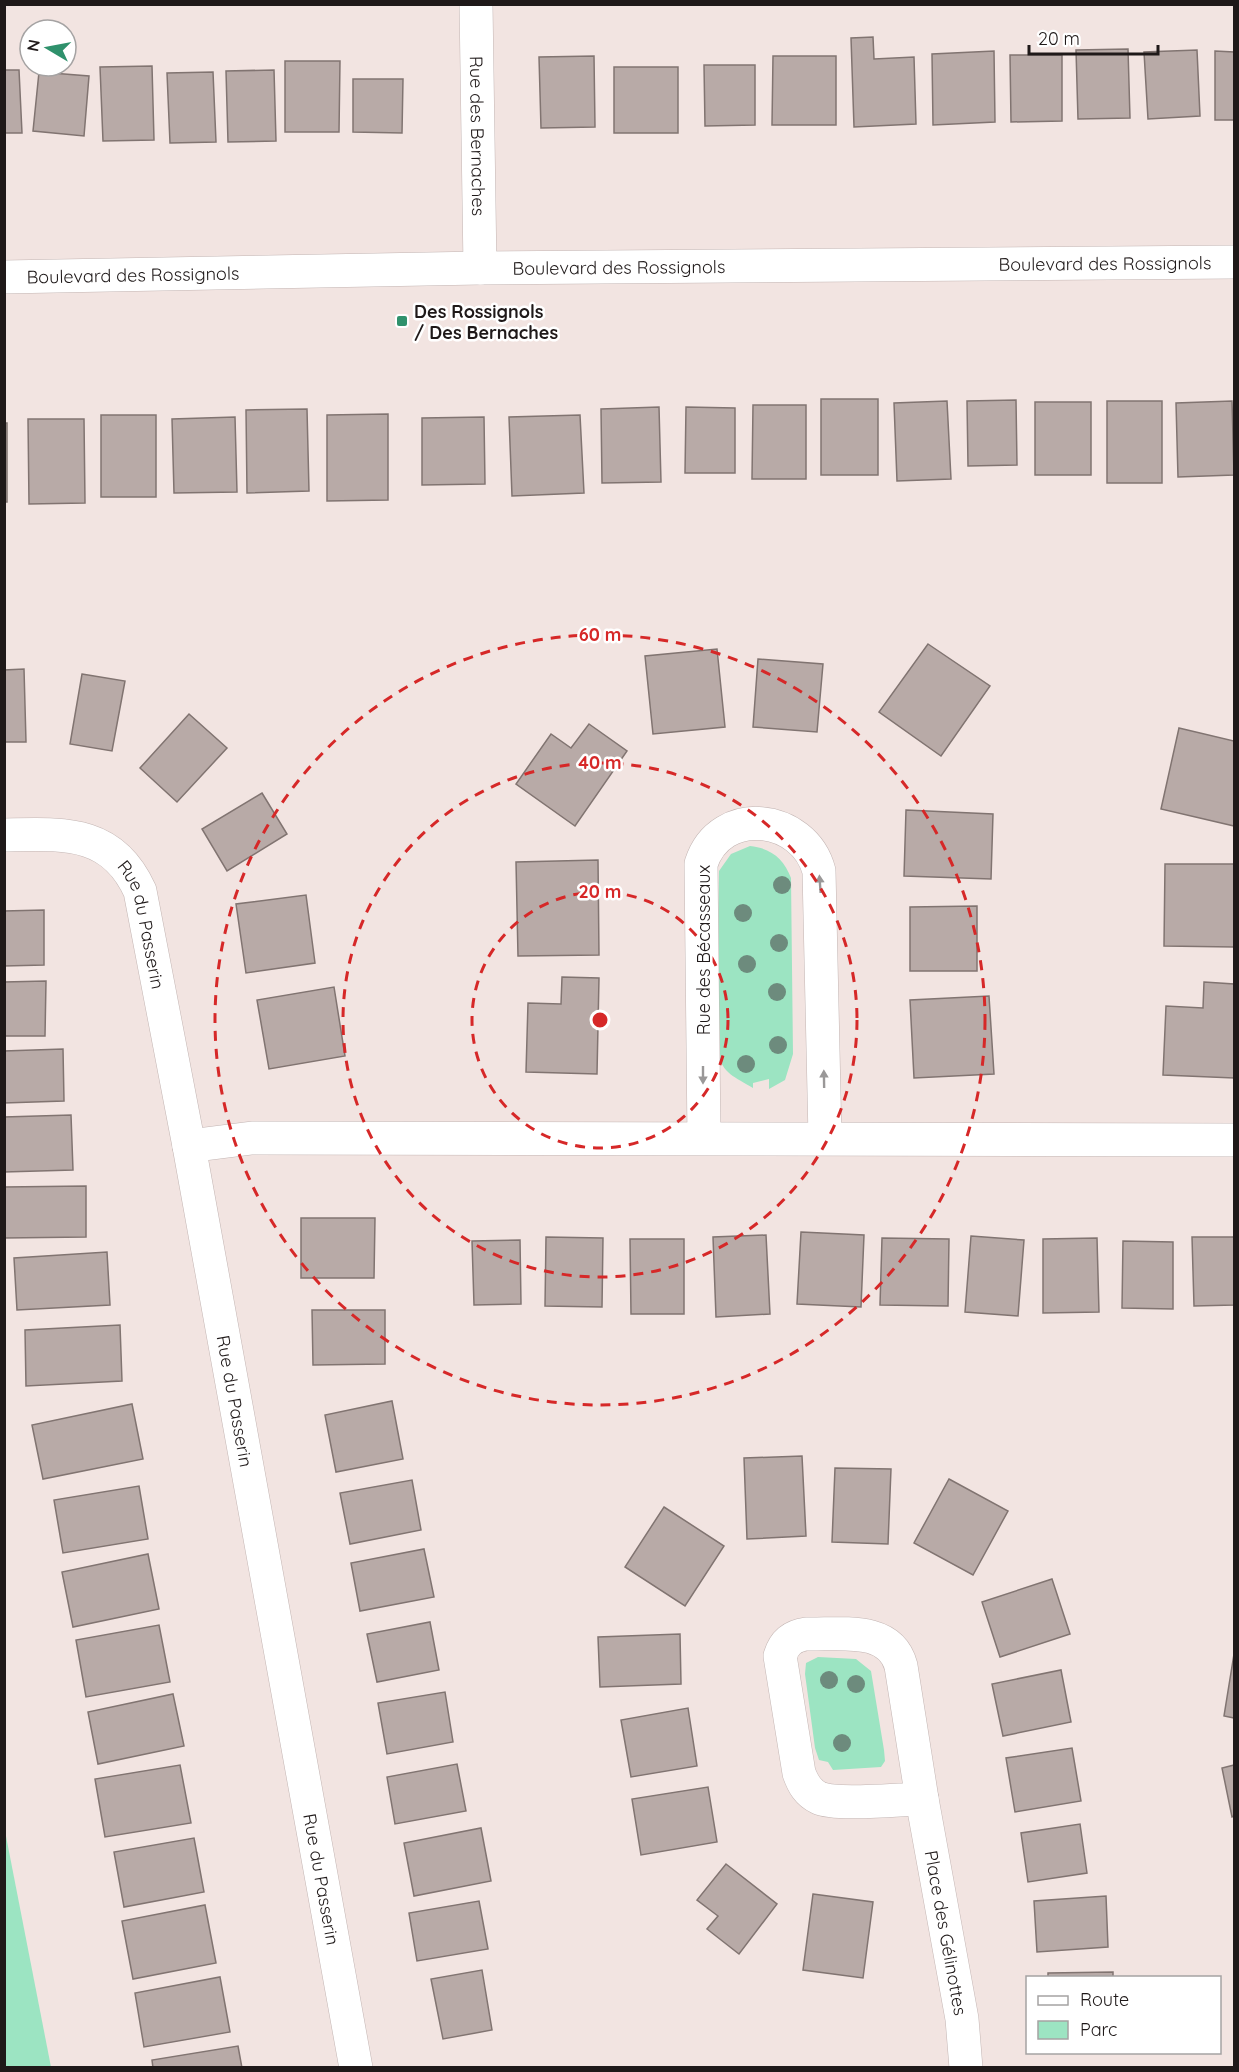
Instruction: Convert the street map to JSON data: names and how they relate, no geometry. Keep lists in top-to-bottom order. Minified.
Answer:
{"streets":{"street":["Rue des Bernaches","Boulevard des Rossignols","Rue du Passerin","Rue des Bécasseaux","Place des Gélinottes"]},"crossings":[["Rue des Bernaches","Boulevard des Rossignols"]],"places":{"transit":["Des Rossignols / Des Bernaches"]},"legend":["Route","Parc"],"scale_bar":"20 m","north":"left","rings":["60 m","40 m","20 m"]}
